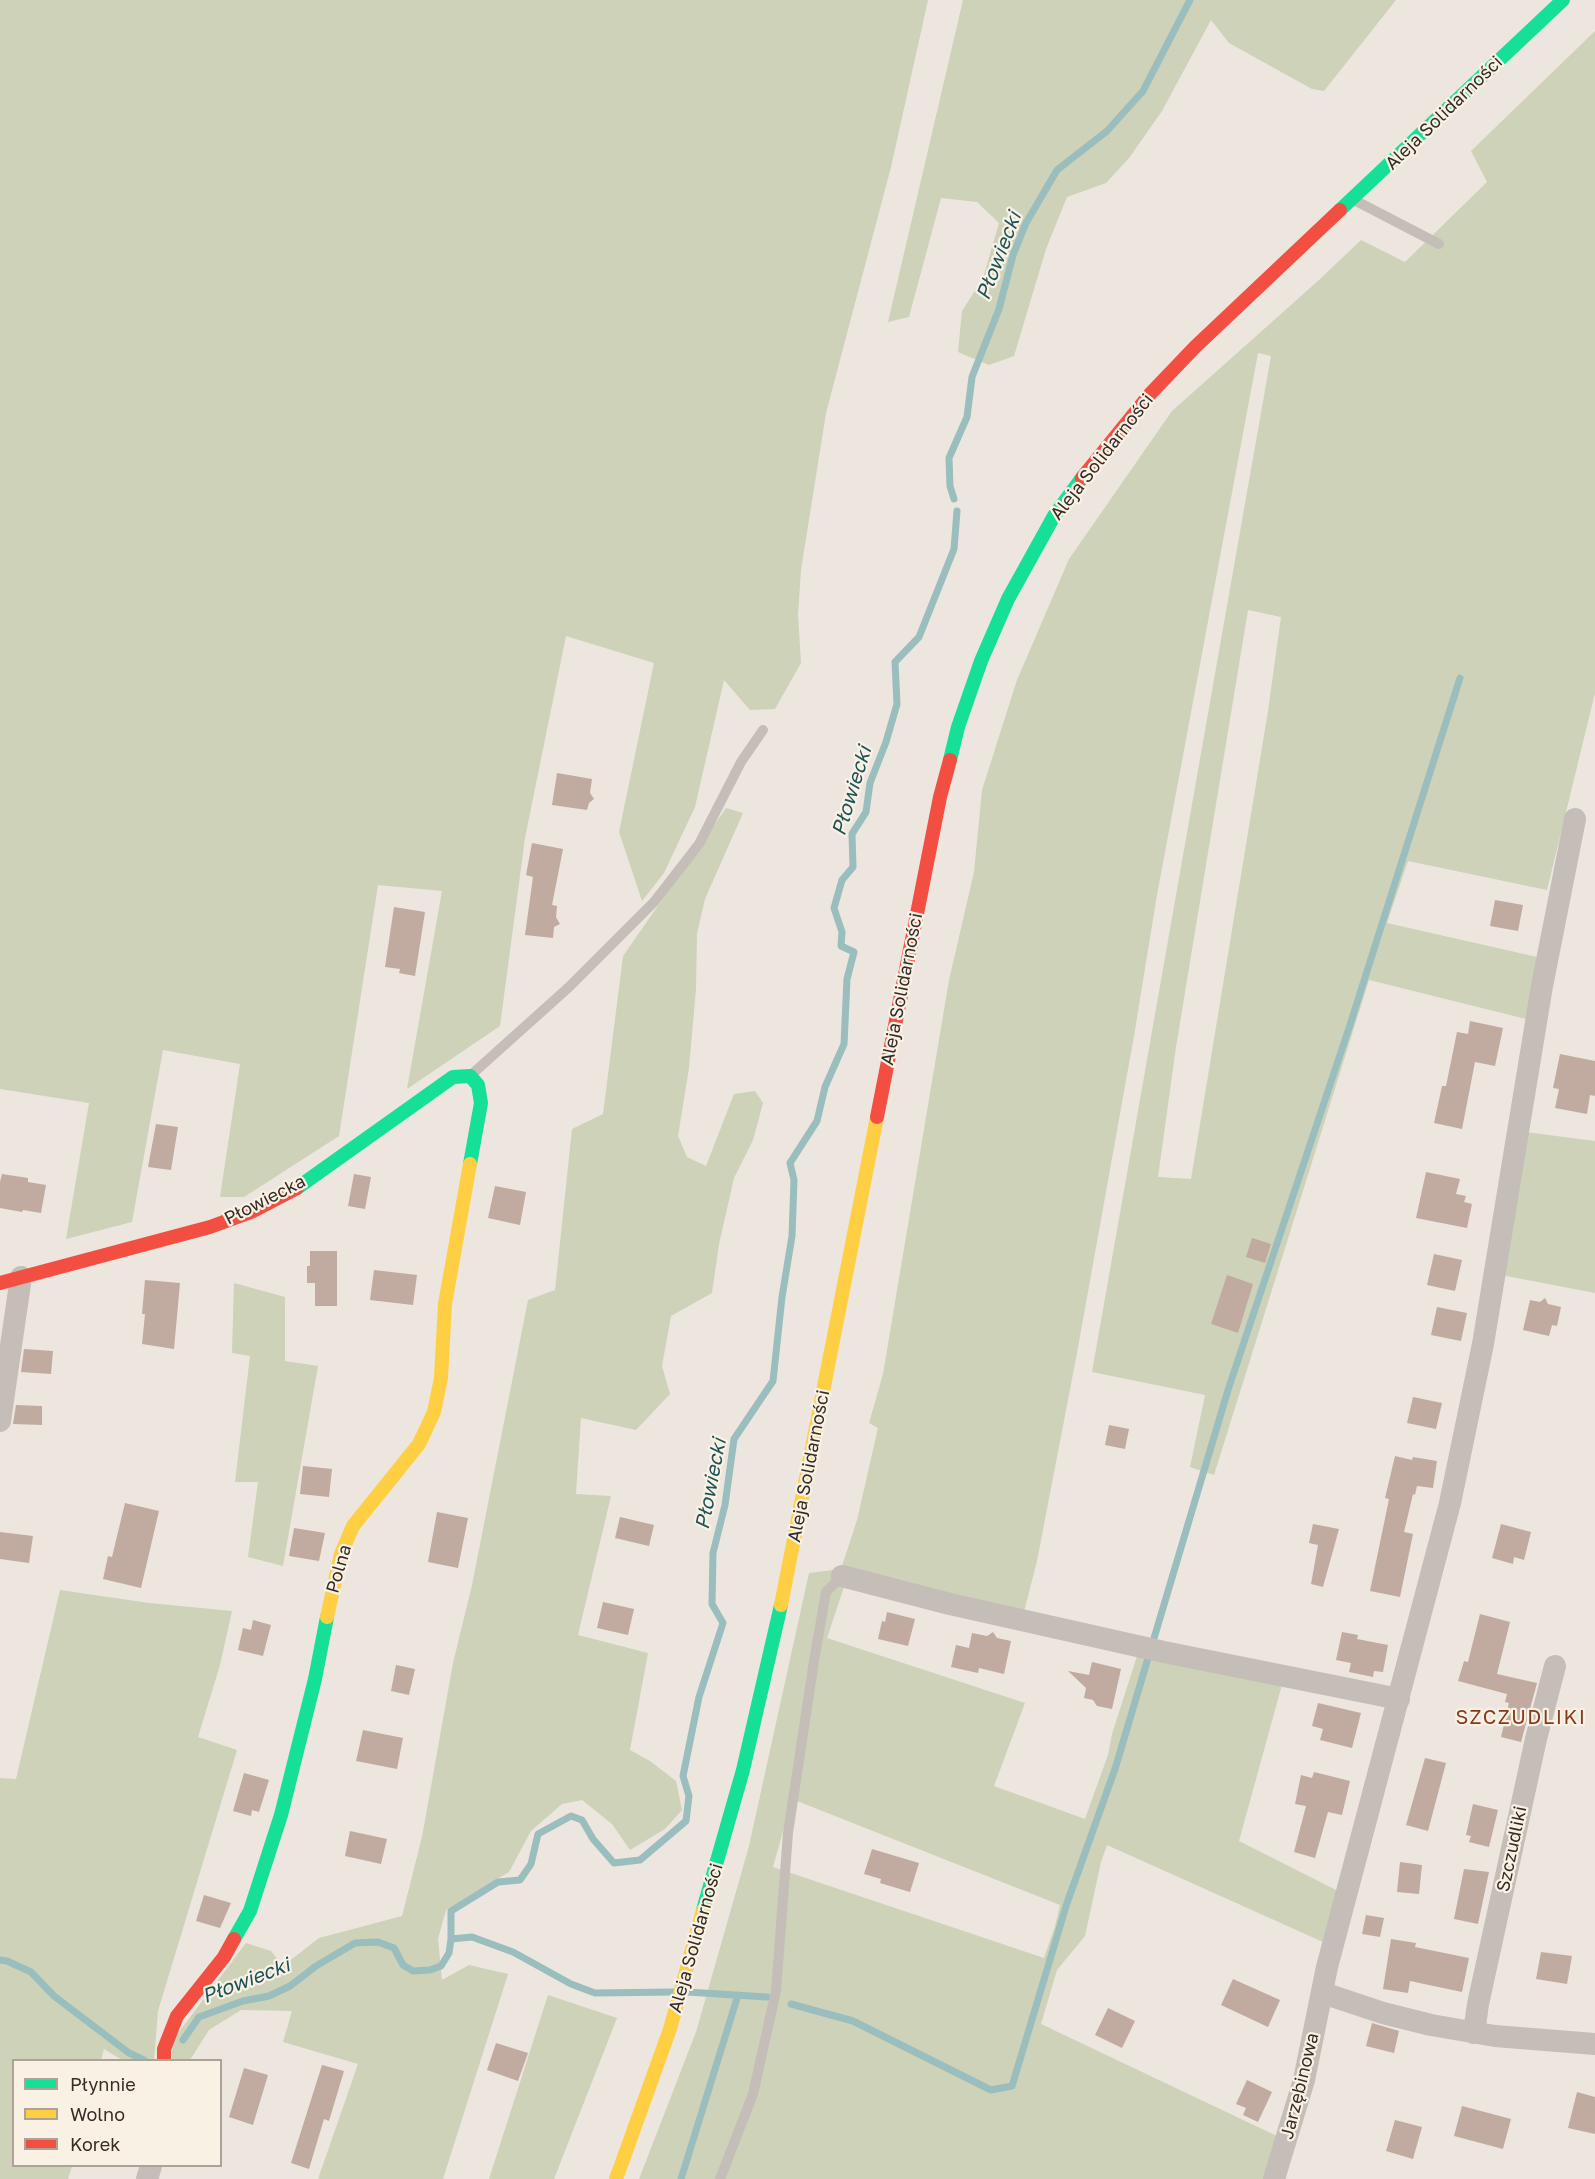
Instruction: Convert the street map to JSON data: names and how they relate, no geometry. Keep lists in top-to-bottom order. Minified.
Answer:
{"streets":{"main road":["Aleja Solidarności","Płowiecka","Polna"],"street":["Szczudliki","Jarzębinowa"]},"crossings":[["Płowiecka","Polna"]],"districts":["SZCZUDLIKI"],"water":["Płowiecki"],"legend":["Płynnie","Wolno","Korek"]}
